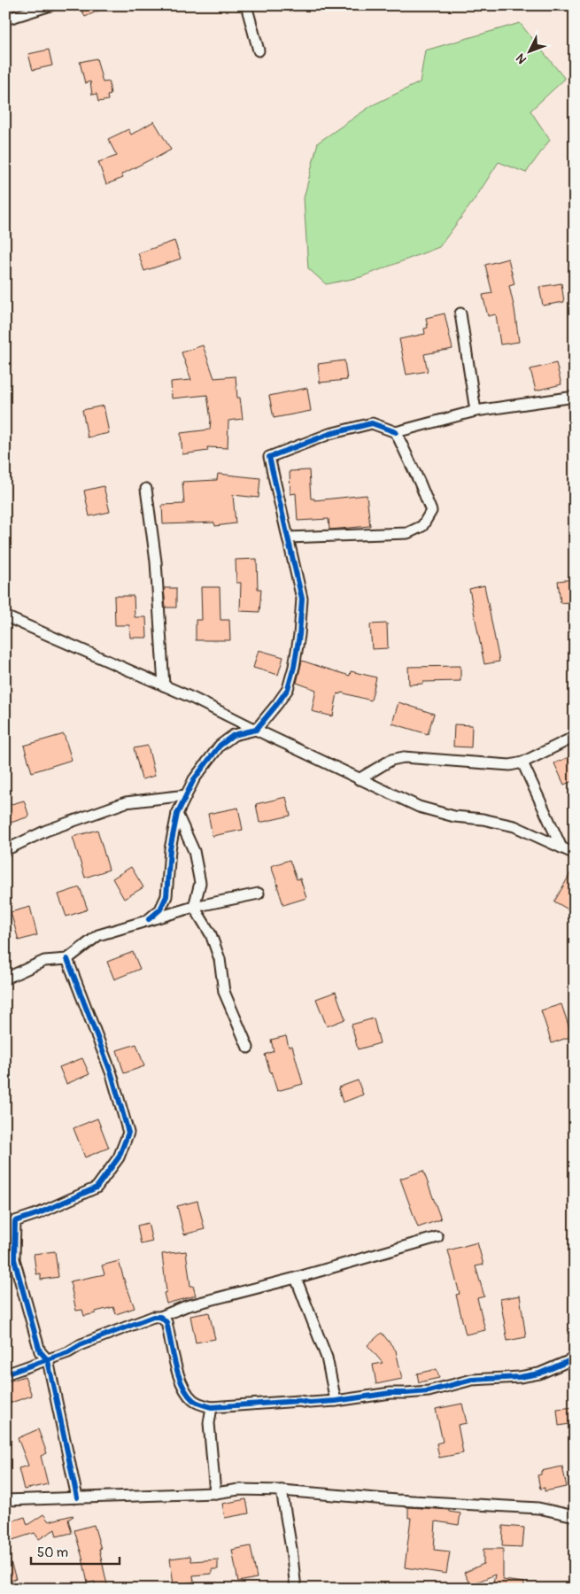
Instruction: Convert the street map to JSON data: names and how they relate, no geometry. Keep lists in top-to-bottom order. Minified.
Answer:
{"scale_bar":"50 m","north":"bottom left"}
